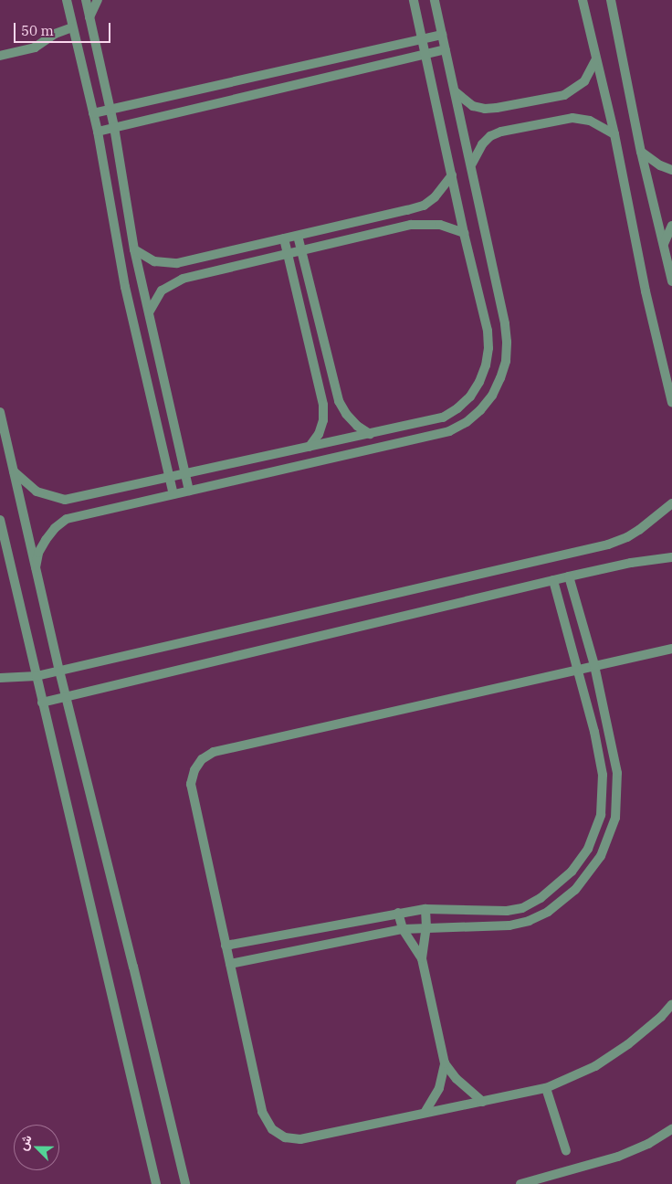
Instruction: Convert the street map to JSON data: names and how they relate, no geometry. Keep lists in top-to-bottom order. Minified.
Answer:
{"scale_bar":"50 m","north":"top left"}
